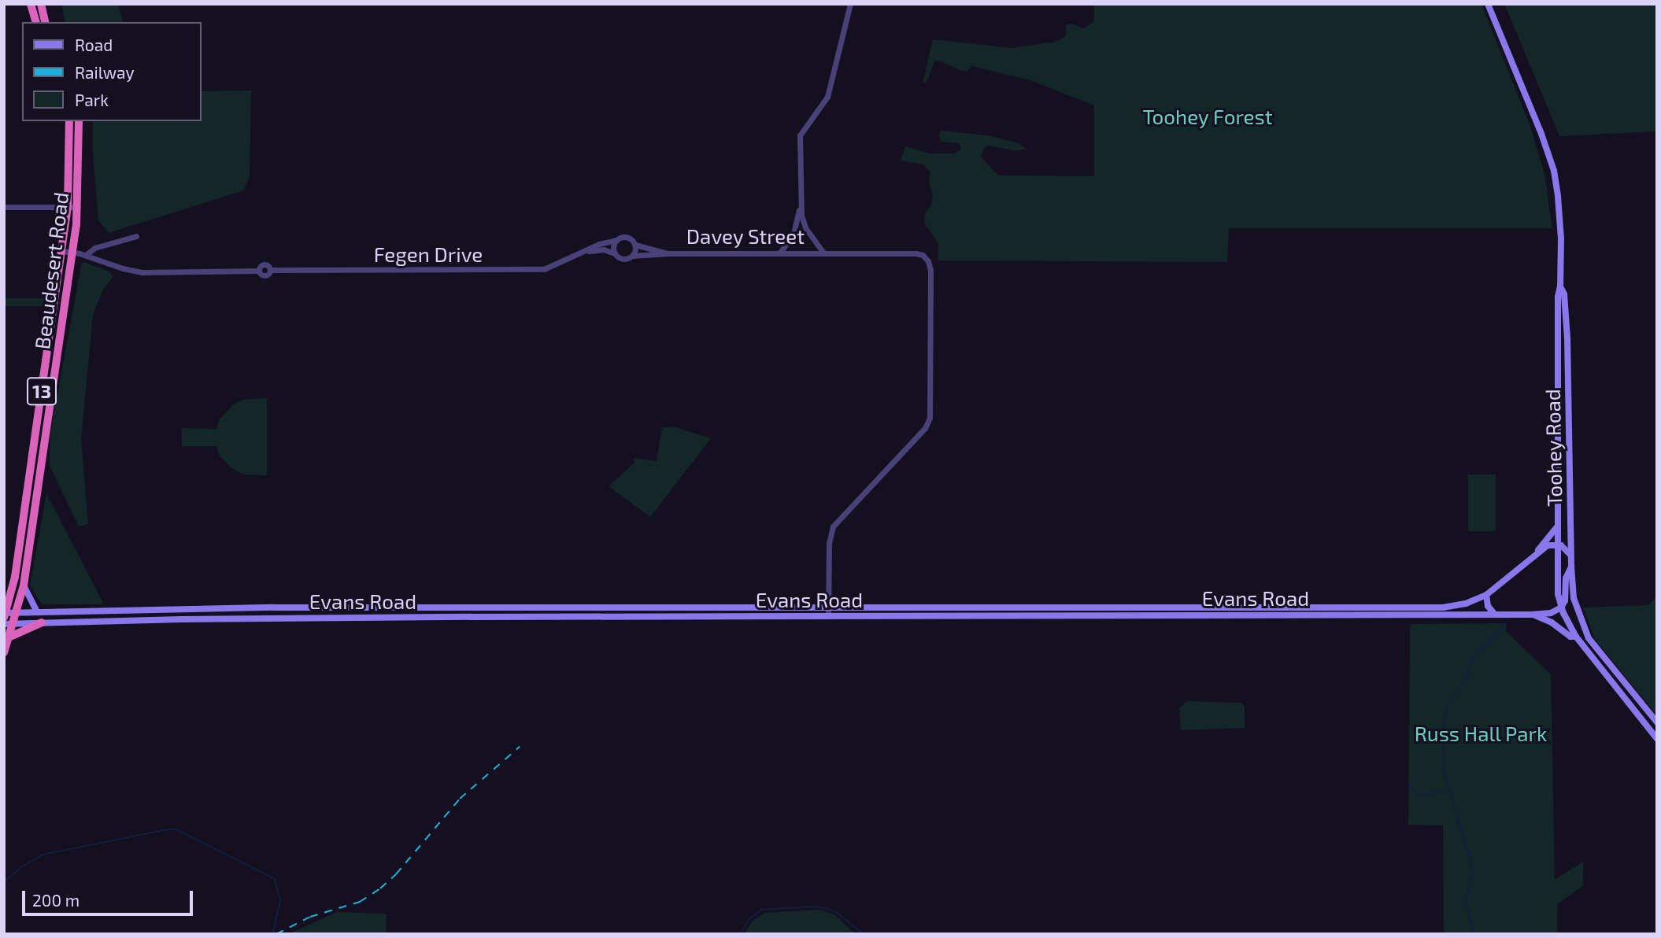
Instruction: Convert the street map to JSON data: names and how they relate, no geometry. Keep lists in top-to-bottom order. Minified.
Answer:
{"streets":{"highway":["Beaudesert Road","13"],"main road":["Toohey Road","Evans Road"],"street":["Davey Street","Fegen Drive"]},"crossings":[["Davey Street","Fegen Drive"],["Davey Street","Evans Road"],["Beaudesert Road","Evans Road"],["Toohey Road","Evans Road"]],"parks":["Toohey Forest","Russ Hall Park"],"legend":["Road","Railway","Park"],"scale_bar":"200 m"}
